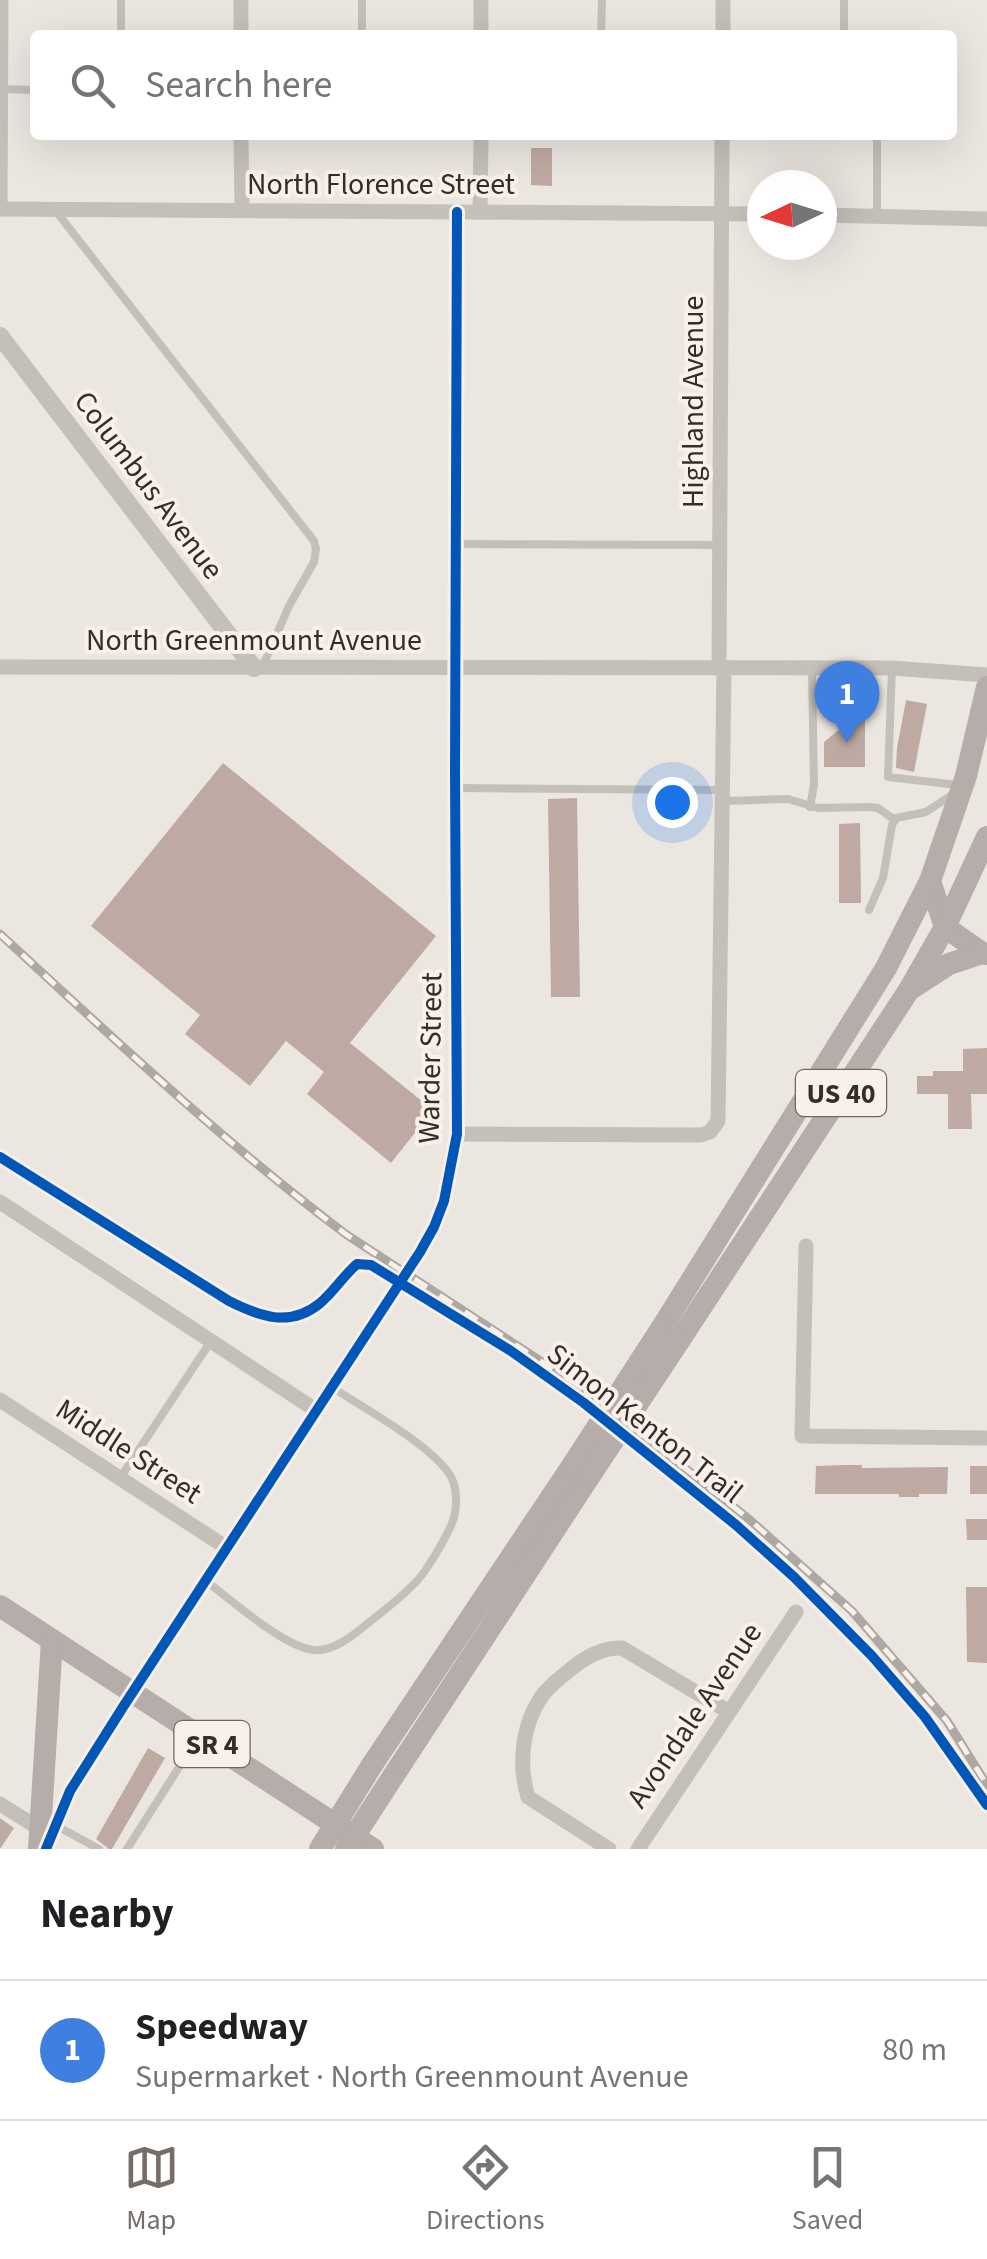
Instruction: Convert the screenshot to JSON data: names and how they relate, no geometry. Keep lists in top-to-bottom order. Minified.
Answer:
{"streets":{"main road":["US 40","SR 4"],"street":["North Florence Street","Highland Avenue","Columbus Avenue","North Greenmount Avenue","Warder Street","Middle Street","Avondale Avenue"],"cycle path":["Simon Kenton Trail"]},"crossings":[["North Florence Street","Highland Avenue"],["North Florence Street","Warder Street"],["Highland Avenue","North Greenmount Avenue"],["Highland Avenue","Warder Street"],["Columbus Avenue","North Greenmount Avenue"],["North Greenmount Avenue","Warder Street"],["Warder Street","Middle Street"],["Warder Street","SR 4"]],"north":"left","page":{"search":"Search here","pins":"1","heading":"Nearby","list":[{"mark":"1","name":"Speedway","note":"Supermarket · North Greenmount Avenue","value":"80 m"}],"nav":["Map","Directions","Saved"]}}
